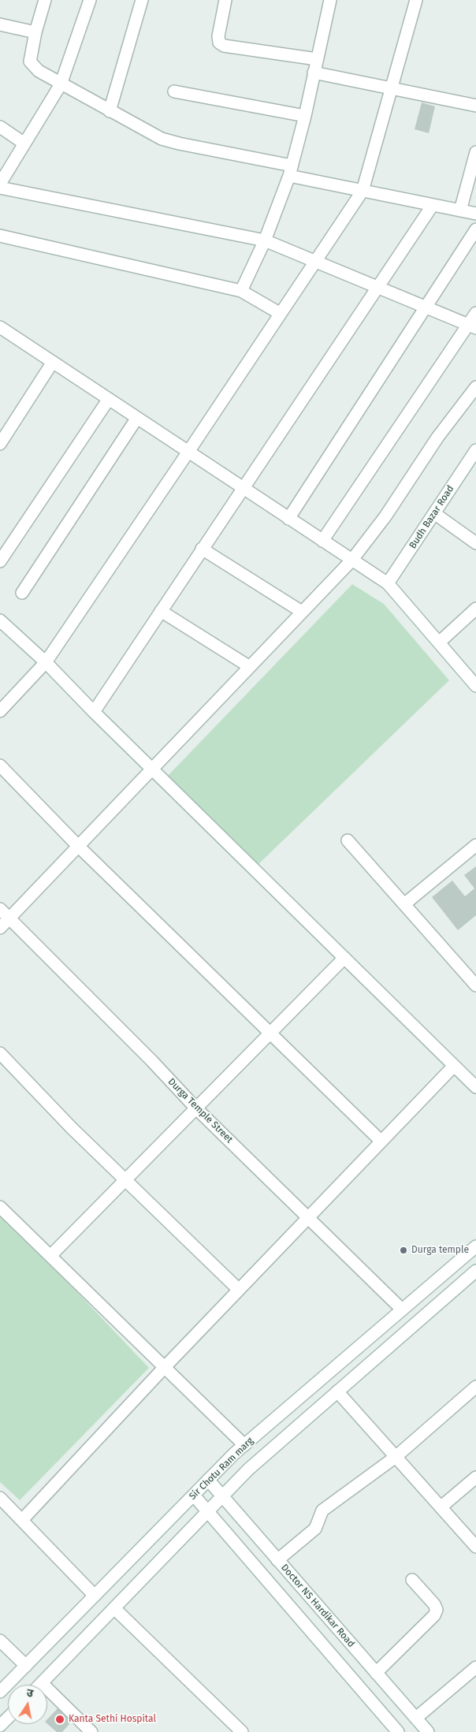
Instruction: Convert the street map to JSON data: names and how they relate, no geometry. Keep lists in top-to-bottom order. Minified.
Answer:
{"streets":{"street":["Budh Bazar Road","Durga Temple Street","Sir Chotu Ram marg","Doctor NS Hardikar Road"]},"crossings":[["Durga Temple Street","Sir Chotu Ram marg"],["Sir Chotu Ram marg","Doctor NS Hardikar Road"]],"places":["Durga temple","Kanta Sethi Hospital"],"north":"top"}
